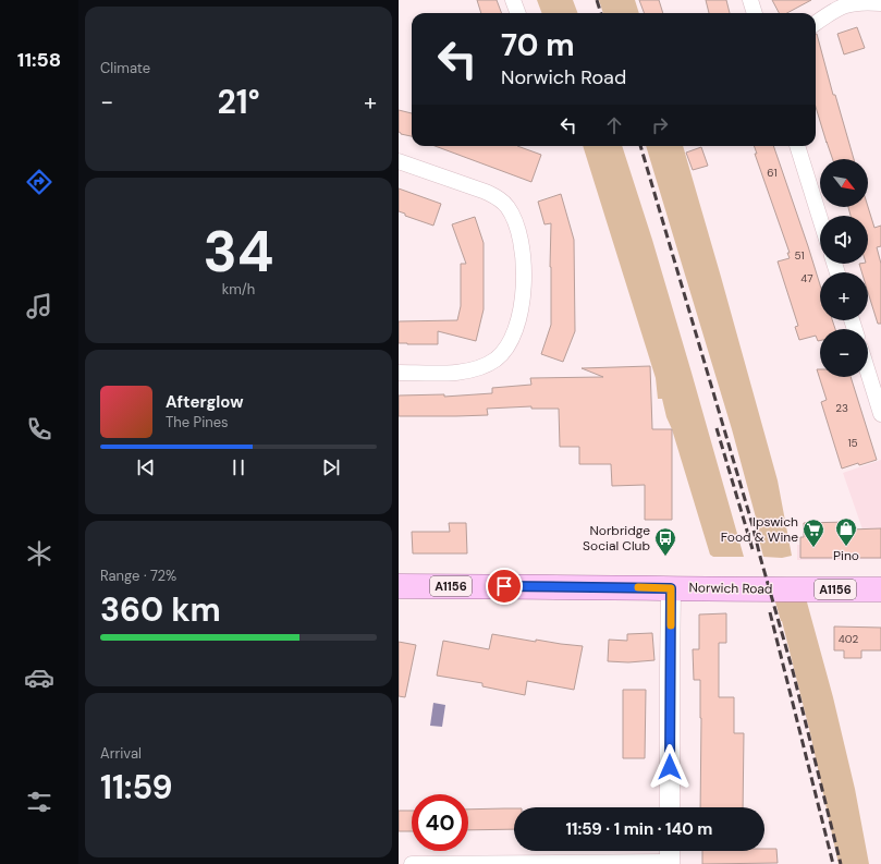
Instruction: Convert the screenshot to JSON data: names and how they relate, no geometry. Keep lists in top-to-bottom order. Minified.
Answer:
{"streets":{"main road":["A1156","Norwich Road"]},"places":{"shop":["Pino"],"supermarket":["Ipswich Food & Wine"],"bus stop":["Norbridge Social Club"]},"house_numbers":["61","51","47","23","15","402"],"north":"bottom right","page":{"tabs":"11:58","tile":["Climate",["34","km/h"],["Range · 72%","360 km"],["Arrival","11:59"]],"turn":["70 m","Norwich Road"],"heat":["−","21°","+"],"map_buttons":["+","−"],"song":["Afterglow","The Pines"],"limit":"40","trip":"11:59 · 1 min · 140 m"}}
